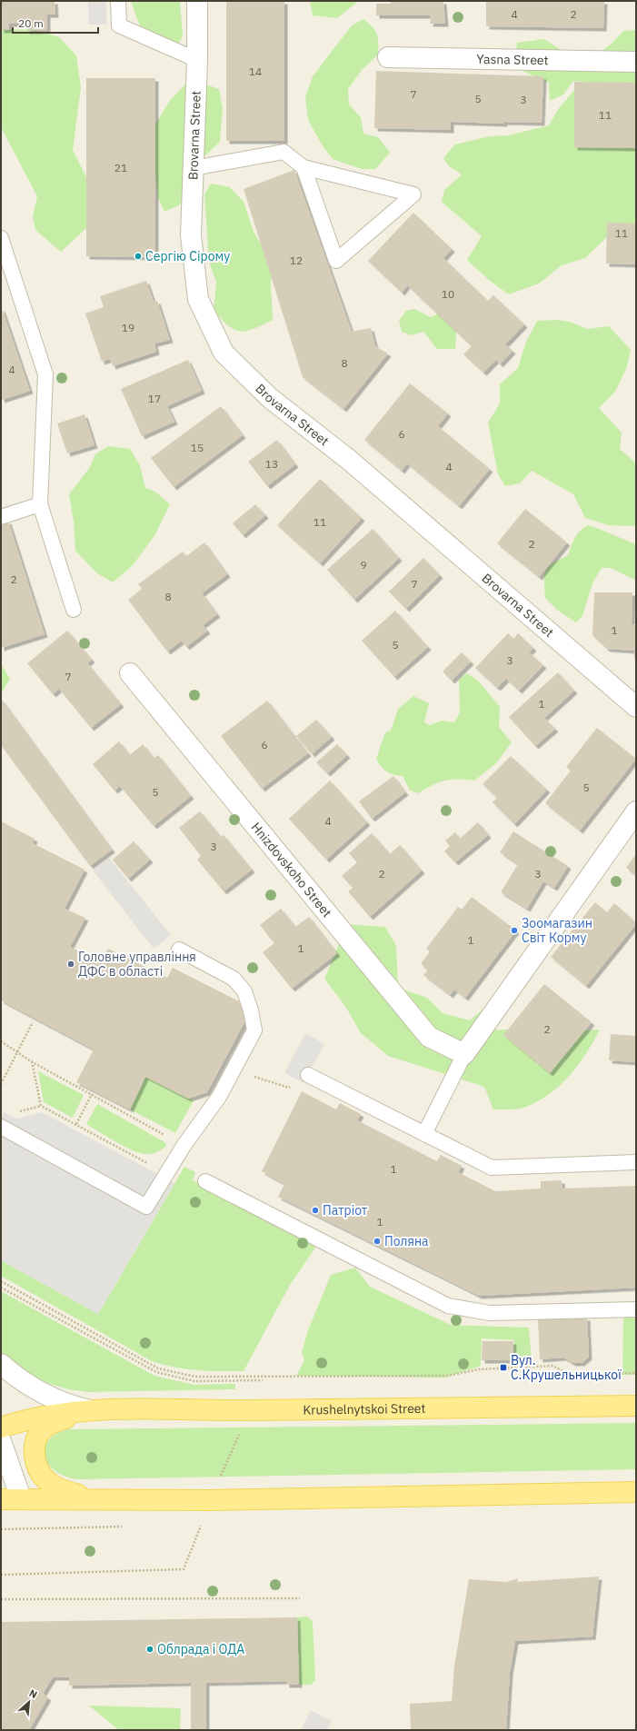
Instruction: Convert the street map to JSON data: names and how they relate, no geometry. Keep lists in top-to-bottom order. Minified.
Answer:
{"streets":{"main road":["Krushelnytskoi Street"],"street":["Yasna Street","Brovarna Street","Hnizdovskoho Street"]},"places":{"other":["Сергію Сірому","Зоомагазин Світ Корму","Головне управління ДФС в області","Патріот","Поляна","Облрада і ОДА"],"transit":["Вул. С.Крушельницької"]},"house_numbers":["4","2","14","7","5","3","11","21","11","12","10","19","8","4","17","6","15","13","4","11","2","9","2","7","8","1","5","3","7","1","6","5","5","4","3","2","3","1","1","2","1","1"],"scale_bar":"20 m","north":"top right"}
